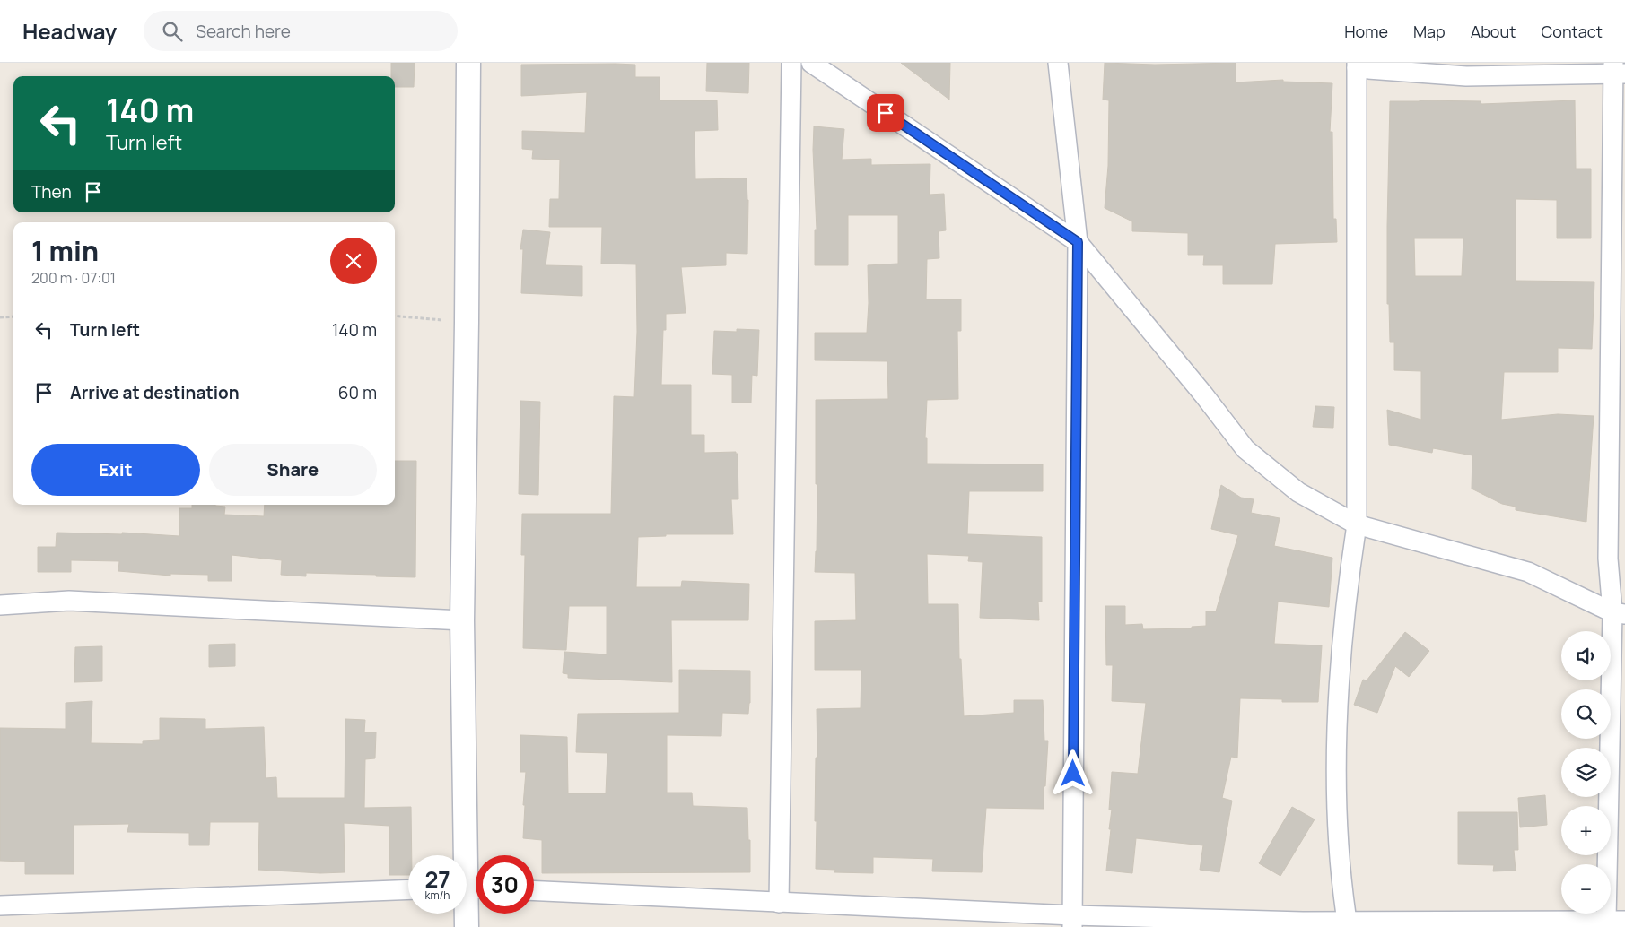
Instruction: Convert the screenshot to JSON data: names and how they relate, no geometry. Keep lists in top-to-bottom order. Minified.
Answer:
{"page":{"header":"Headway","search":"Search here","nav":["Home","Map","About","Contact"],"turn":["140 m","Turn left"],"then":"Then","heading":["1 min","200 m · 07:01"],"list":[{"name":"Turn left","value":"140 m"},{"name":"Arrive at destination","value":"60 m"}],"buttons":["Exit","Share"],"map_buttons":["+","−"],"speed":"27 km/h","limit":"30"}}
